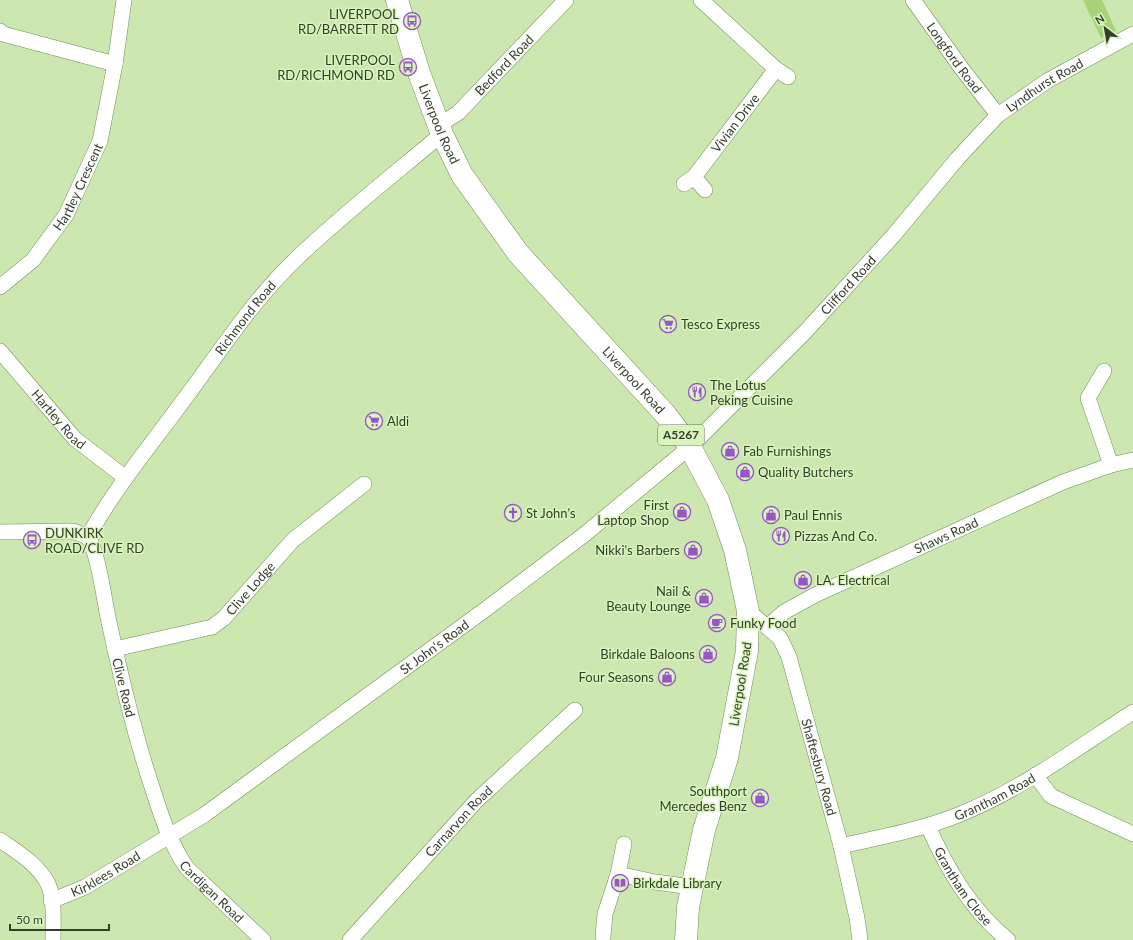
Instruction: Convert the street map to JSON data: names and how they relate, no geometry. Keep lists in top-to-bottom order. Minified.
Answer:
{"streets":{"main road":["Liverpool Road","A5267"],"street":["Longford Road","Bedford Road","Lyndhurst Road","Vivian Drive","Hartley Crescent","Clifford Road","Richmond Road","Hartley Road","Shaws Road","Clive Lodge","St John's Road","Clive Road","Shaftesbury Road","Grantham Road","Carnarvon Road","Kirklees Road","Grantham Close","Cardigan Road"]},"crossings":[["Longford Road","Lyndhurst Road"],["Longford Road","Clifford Road"],["Bedford Road","Liverpool Road"],["Bedford Road","Richmond Road"],["Lyndhurst Road","Clifford Road"],["Liverpool Road","Clifford Road"],["Liverpool Road","Richmond Road"],["Liverpool Road","St John's Road"],["Liverpool Road","Shaftesbury Road"],["Clifford Road","St John's Road"],["Richmond Road","Hartley Road"],["Richmond Road","Clive Road"],["Shaws Road","Shaftesbury Road"],["Clive Lodge","Clive Road"],["St John's Road","Clive Road"],["St John's Road","Kirklees Road"],["St John's Road","Cardigan Road"],["Clive Road","Kirklees Road"],["Clive Road","Cardigan Road"],["Shaftesbury Road","Grantham Road"],["Grantham Road","Grantham Close"],["Kirklees Road","Cardigan Road"]],"places":{"bus stop":["LIVERPOOL RD/BARRETT RD","LIVERPOOL RD/RICHMOND RD","DUNKIRK ROAD/CLIVE RD"],"supermarket":["Tesco Express","Aldi"],"restaurant":["The Lotus Peking Cuisine","Pizzas And Co."],"shop":["Fab Furnishings","Quality Butchers","First Laptop Shop","Paul Ennis","Nikki's Barbers","LA. Electrical","Nail & Beauty Lounge","Birkdale Baloons","Four Seasons","Southport Mercedes Benz"],"church":["St John's"],"cafe":["Funky Food"],"library":["Birkdale Library"]},"scale_bar":"50 m","north":"top left"}
